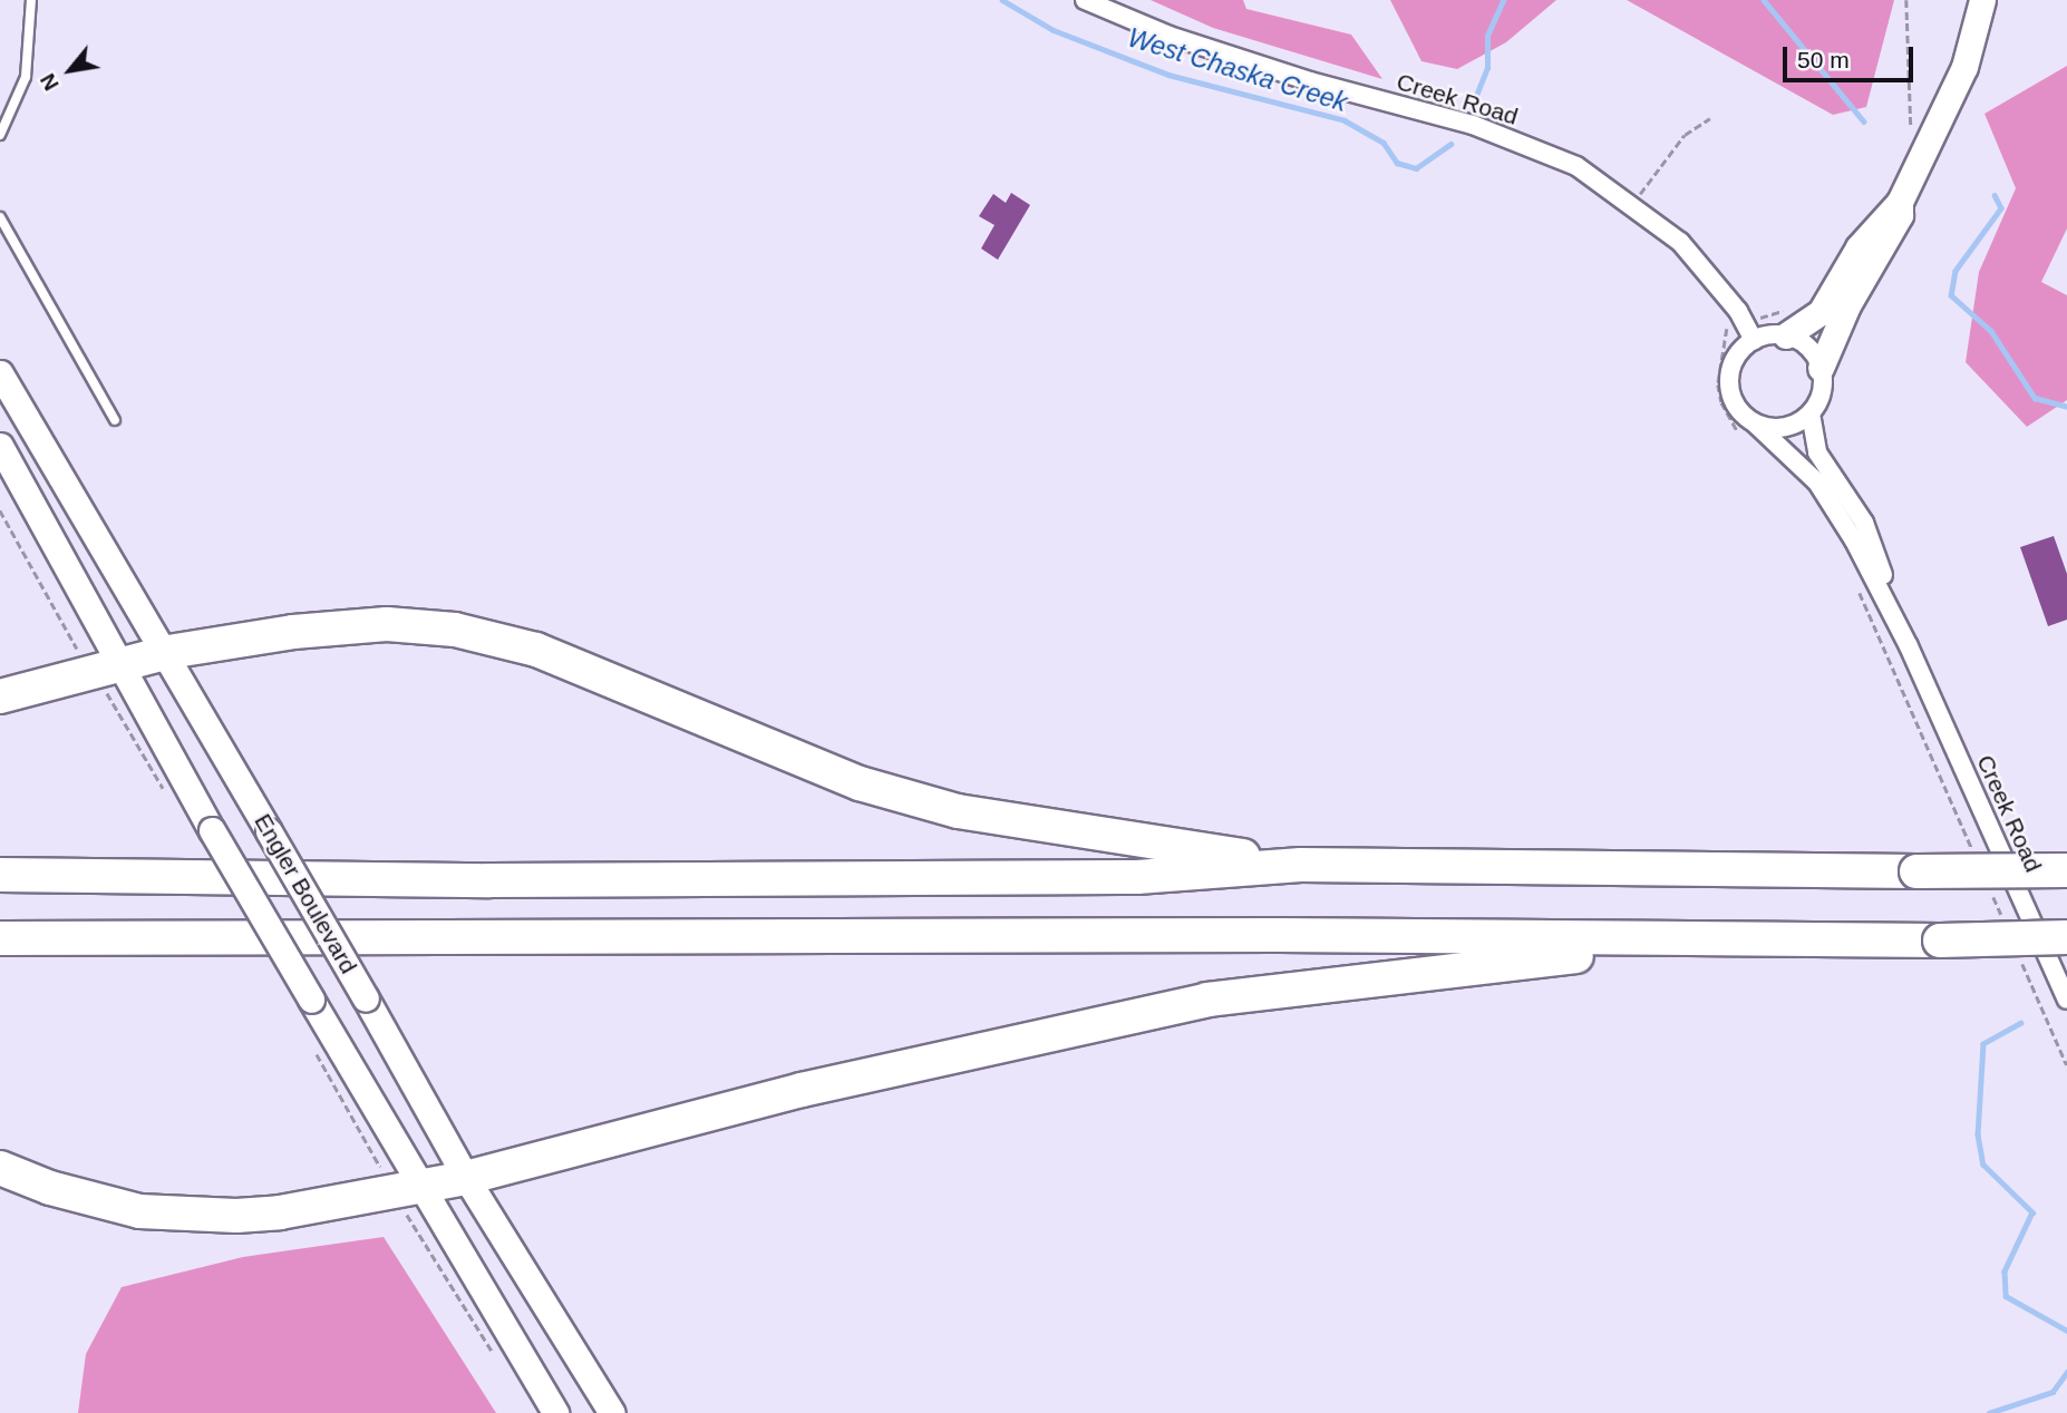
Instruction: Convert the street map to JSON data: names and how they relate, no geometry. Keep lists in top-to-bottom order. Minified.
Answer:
{"streets":{"main road":["Engler Boulevard"],"street":["Creek Road"]},"water":["West Chaska Creek"],"scale_bar":"50 m","north":"bottom left"}
